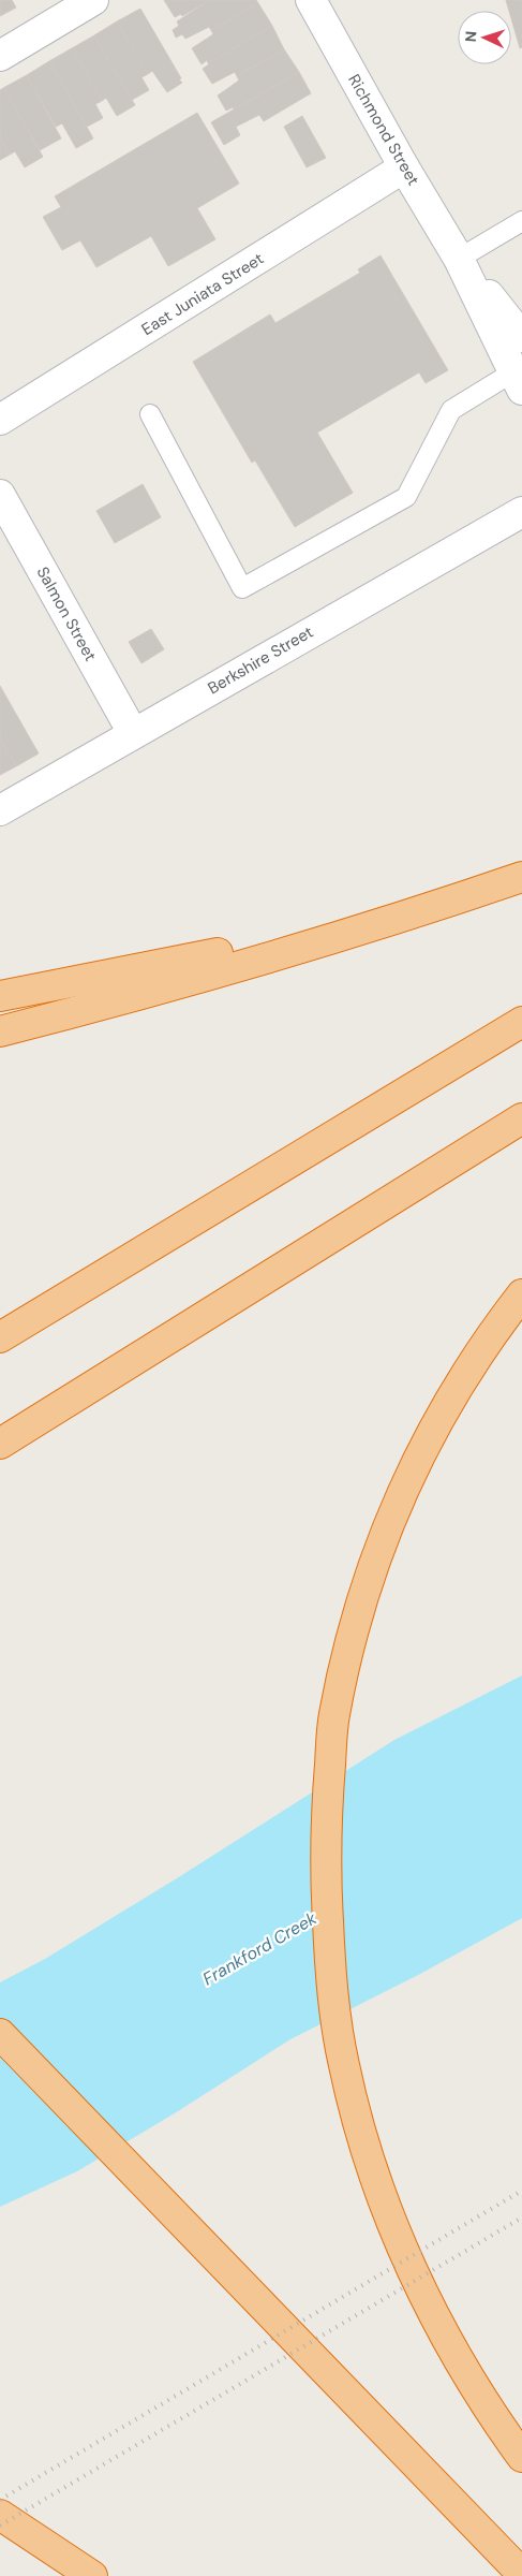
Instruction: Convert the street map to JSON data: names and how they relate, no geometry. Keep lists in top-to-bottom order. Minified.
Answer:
{"streets":{"street":["Richmond Street","East Juniata Street","Salmon Street","Berkshire Street"]},"crossings":[["Richmond Street","East Juniata Street"],["Salmon Street","Berkshire Street"]],"water":["Frankford Creek"],"north":"left"}
